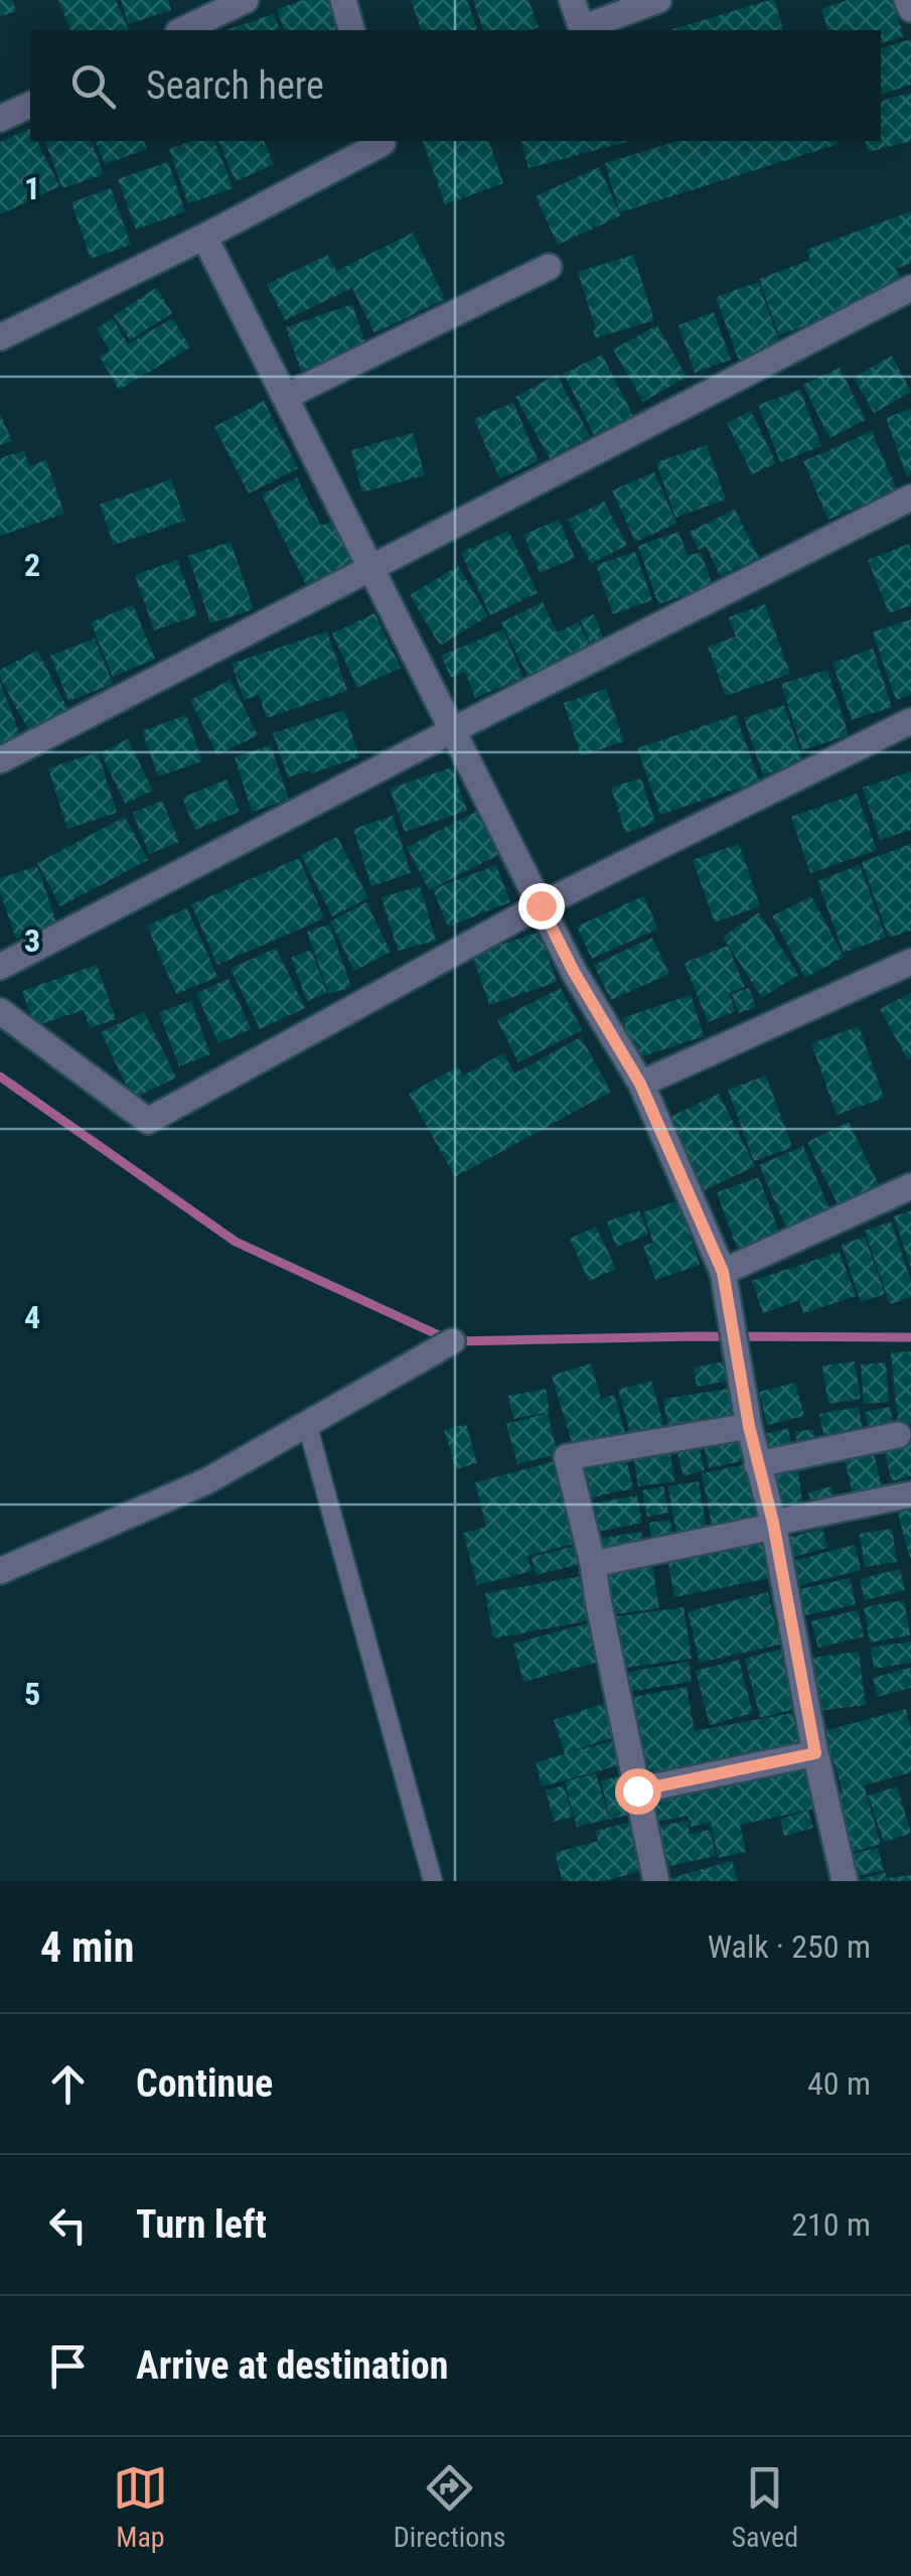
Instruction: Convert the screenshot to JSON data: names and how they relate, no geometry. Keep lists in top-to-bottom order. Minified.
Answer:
{"page":{"search":"Search here","heading":["4 min","Walk · 250 m"],"list":[["Continue","40 m"],["Turn left","210 m"],"Arrive at destination"],"nav":["Map","Directions","Saved"]},"grid":{"rows":["1","2","3","4","5"]}}
